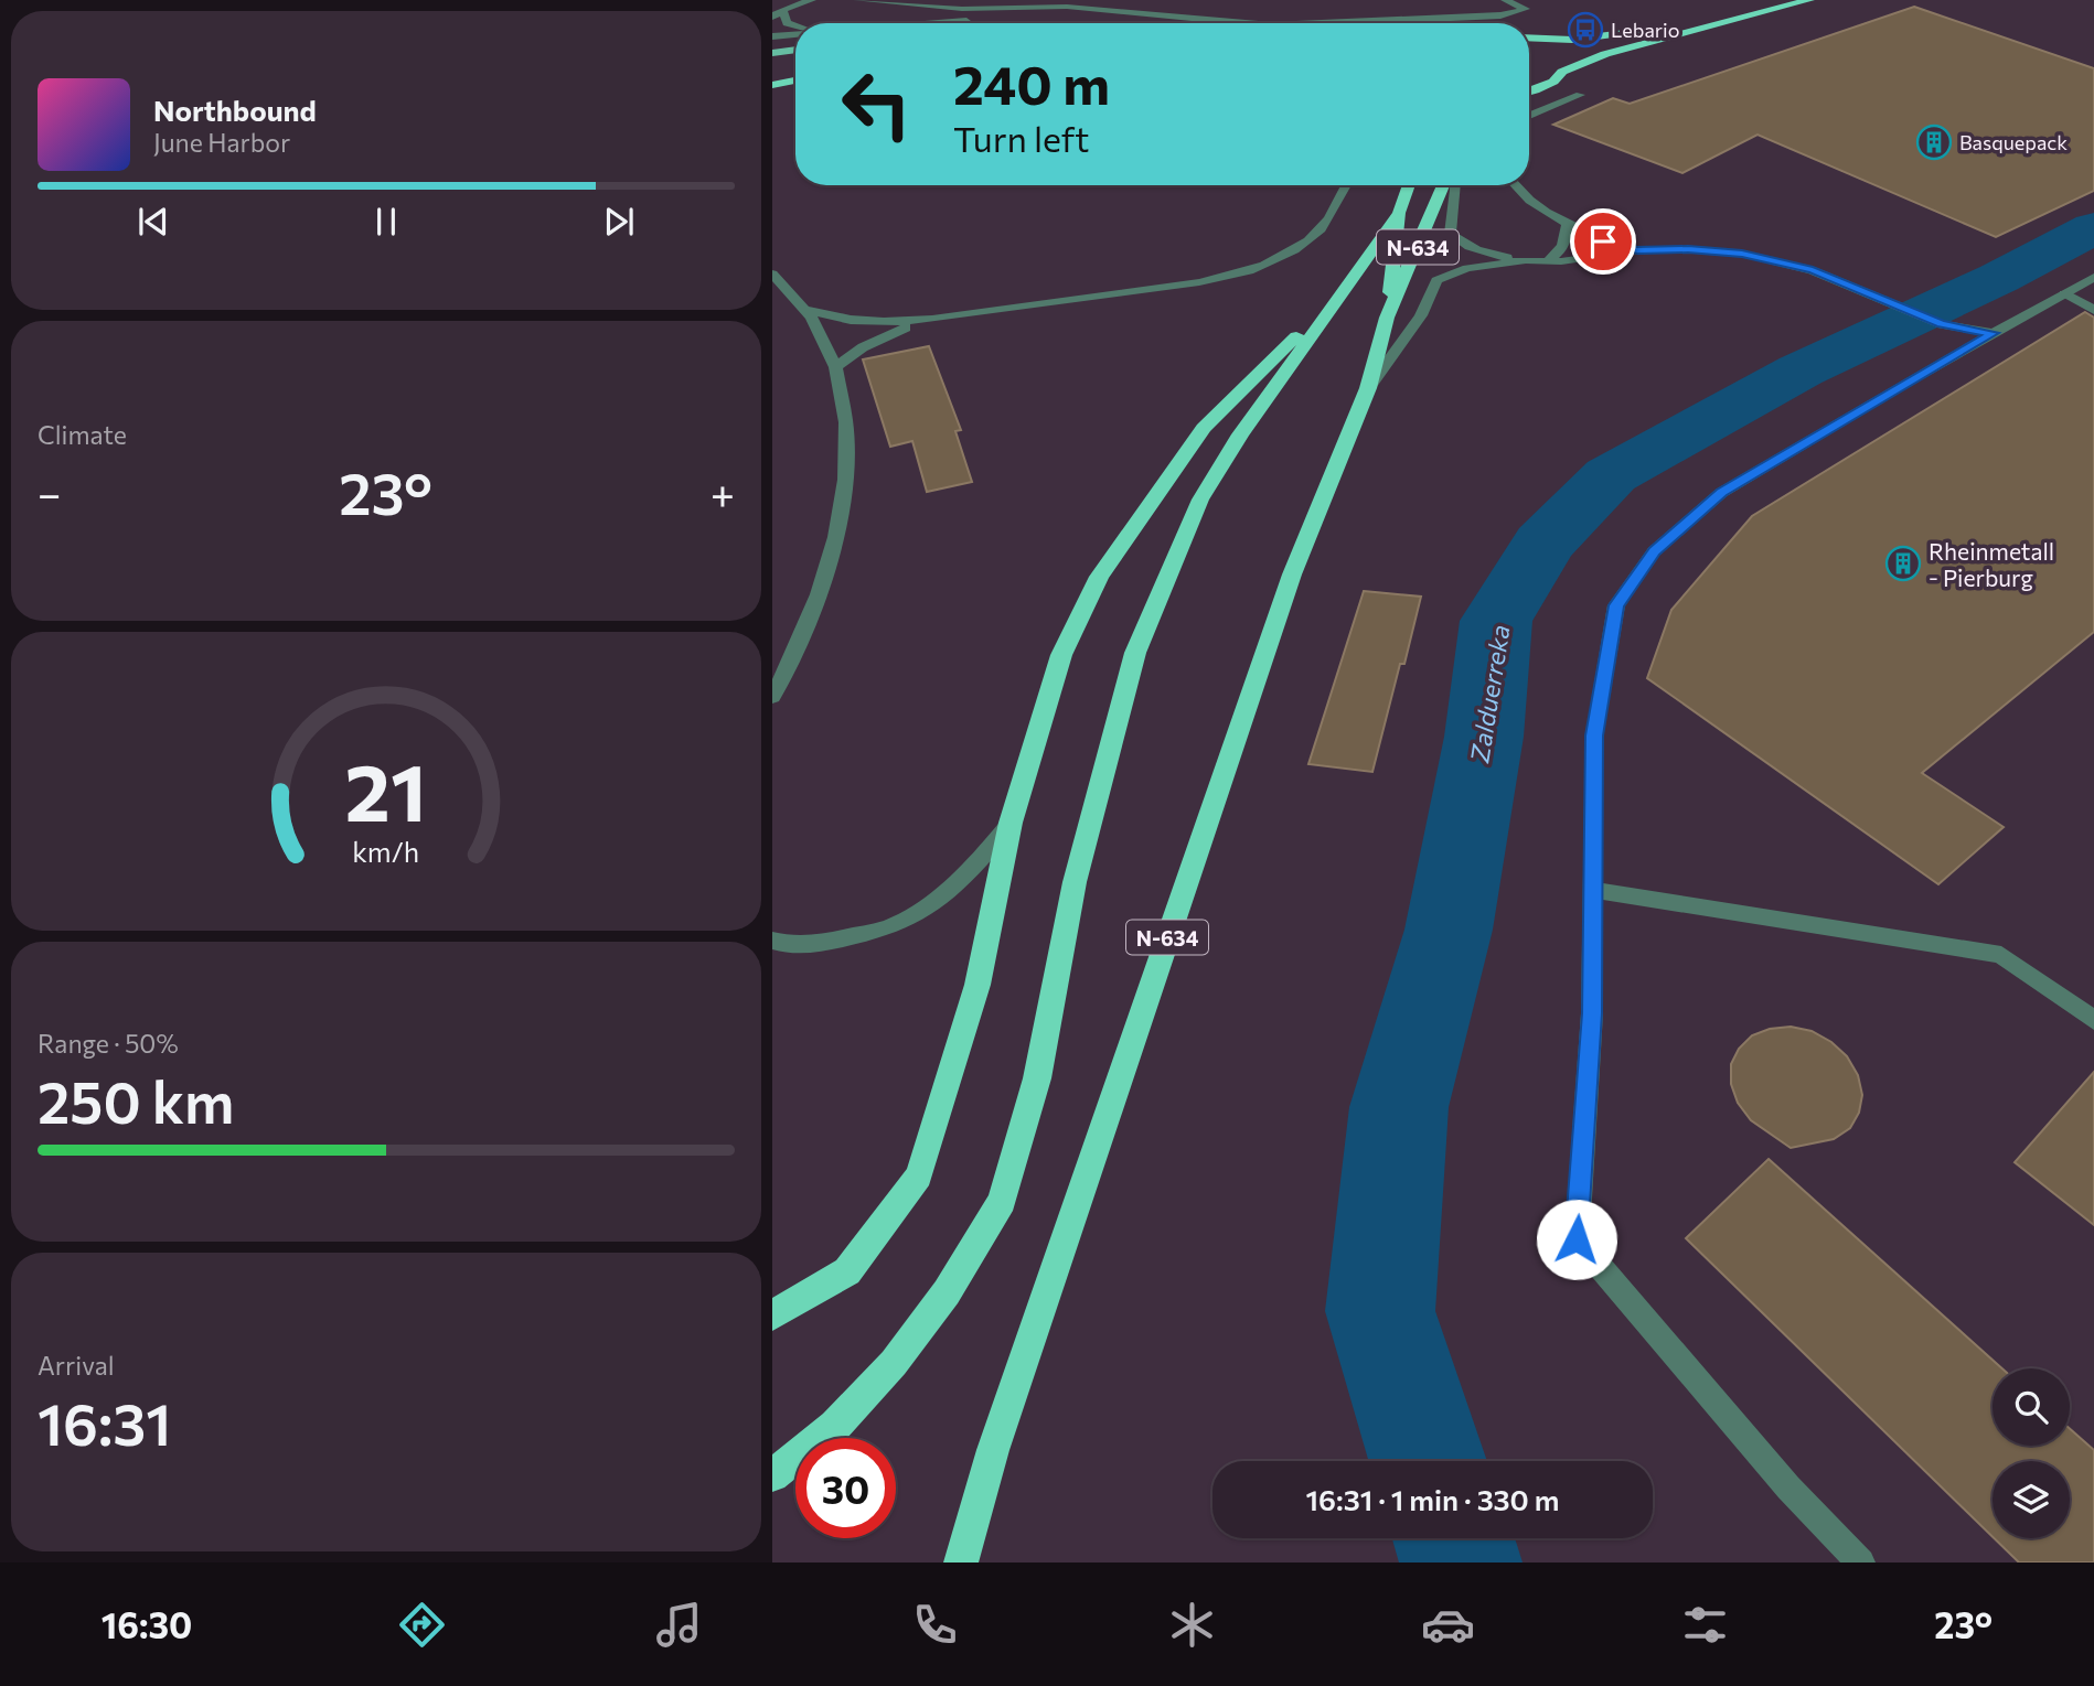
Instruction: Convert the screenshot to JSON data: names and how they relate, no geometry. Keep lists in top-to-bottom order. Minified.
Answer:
{"streets":{"highway":["N-634"]},"water":["Zalduerreka"],"places":{"bus stop":["Lebario"],"building":["Basquepack","Rheinmetall - Pierburg"]},"page":{"turn":["240 m","Turn left"],"song":["Northbound","June Harbor"],"tile":["Climate",["Range · 50%","250 km"],["Arrival","16:31"]],"heat":["−","23°","+"],"limit":"30","trip":"16:31 · 1 min · 330 m","tabs":["16:30","23°"],"gauge":["21","km/h"]}}
